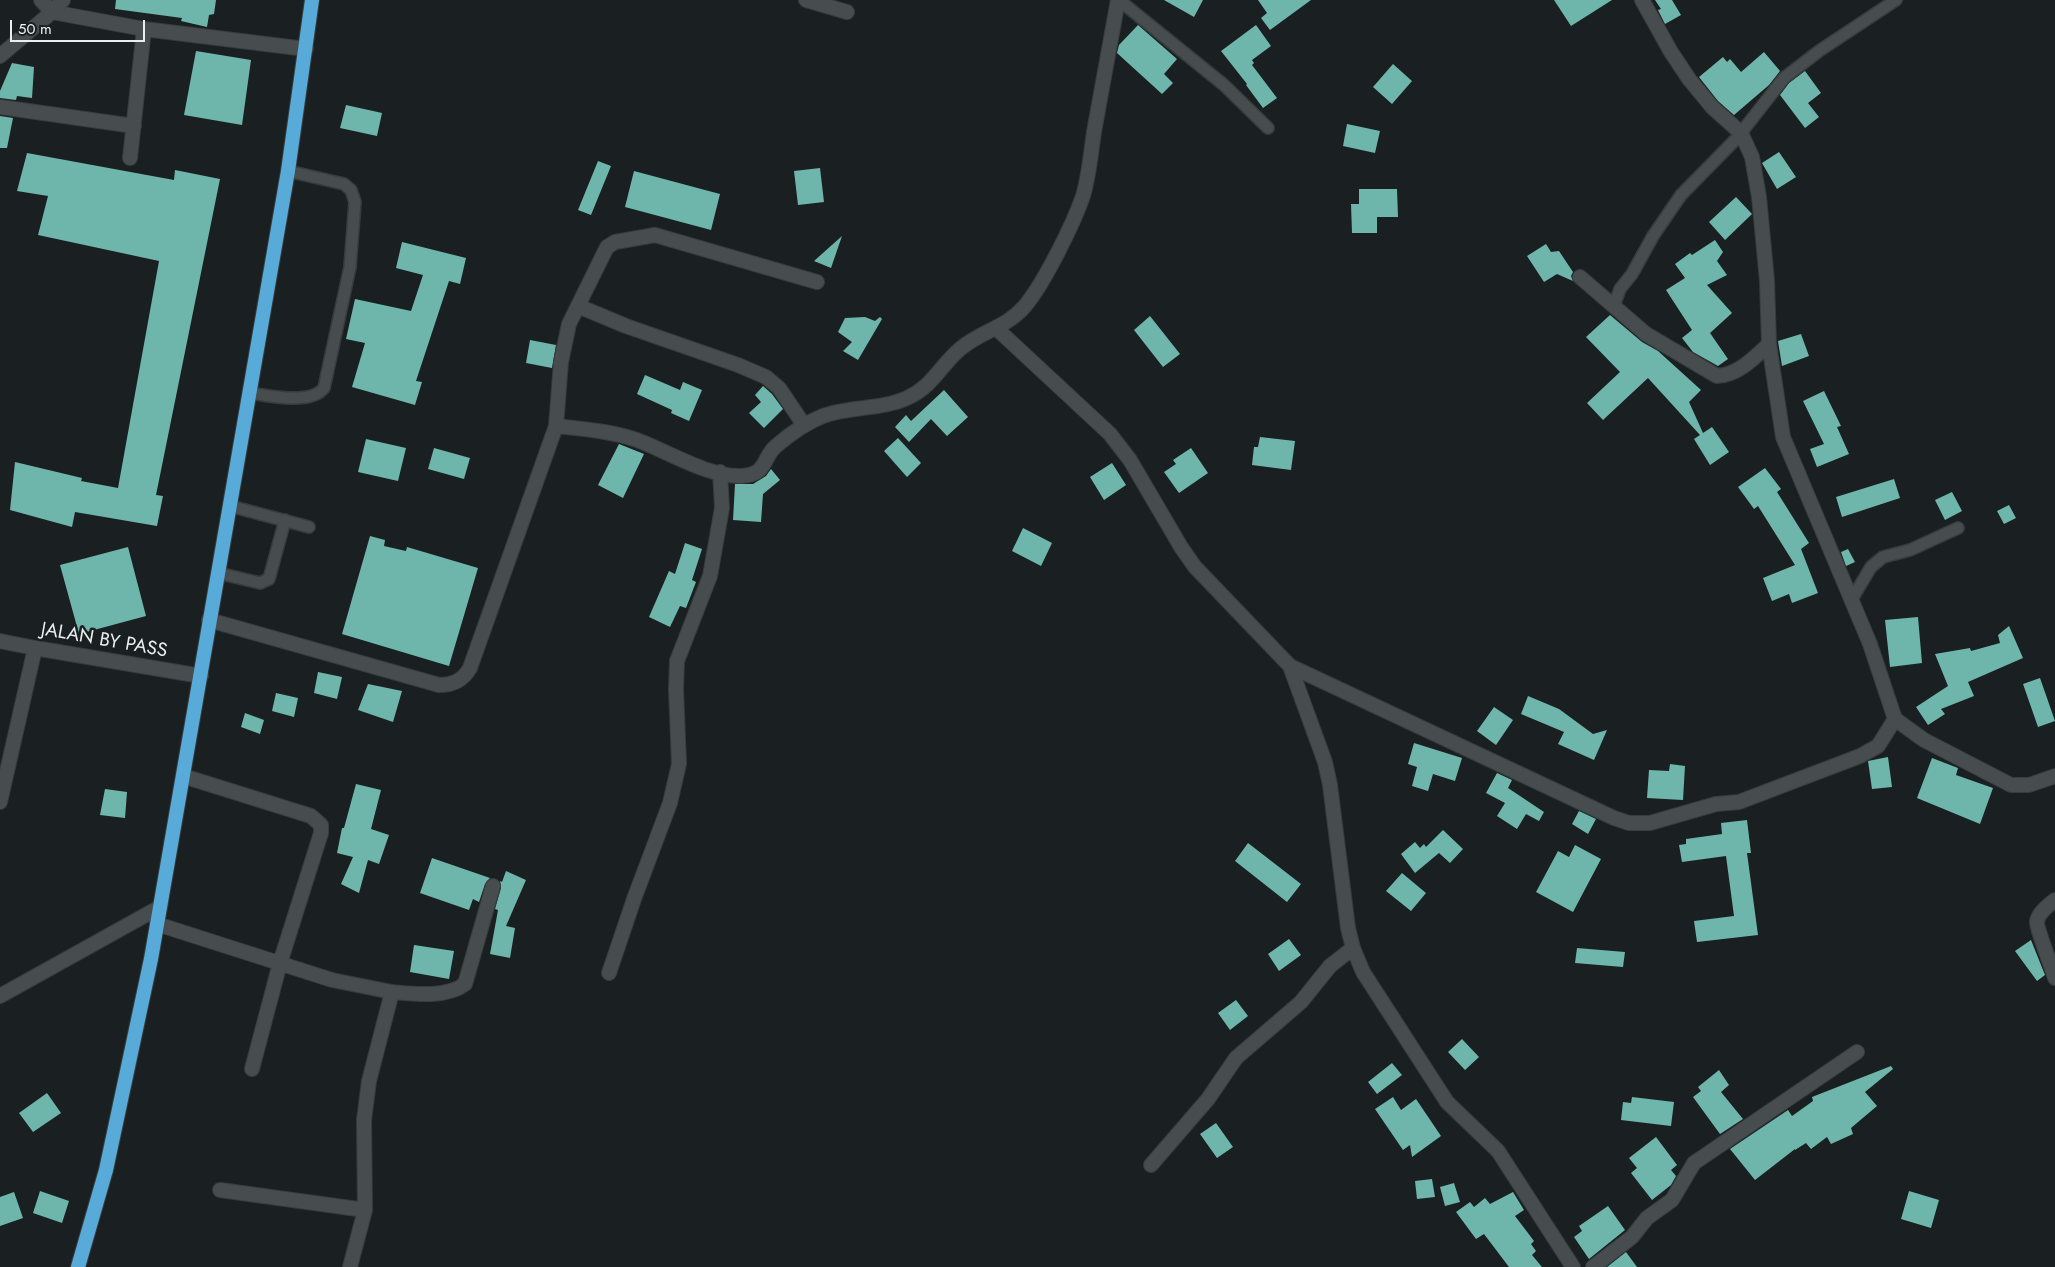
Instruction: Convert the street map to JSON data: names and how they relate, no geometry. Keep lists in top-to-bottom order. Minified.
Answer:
{"streets":{"street":["JALAN BY PASS"]},"scale_bar":"50 m"}
